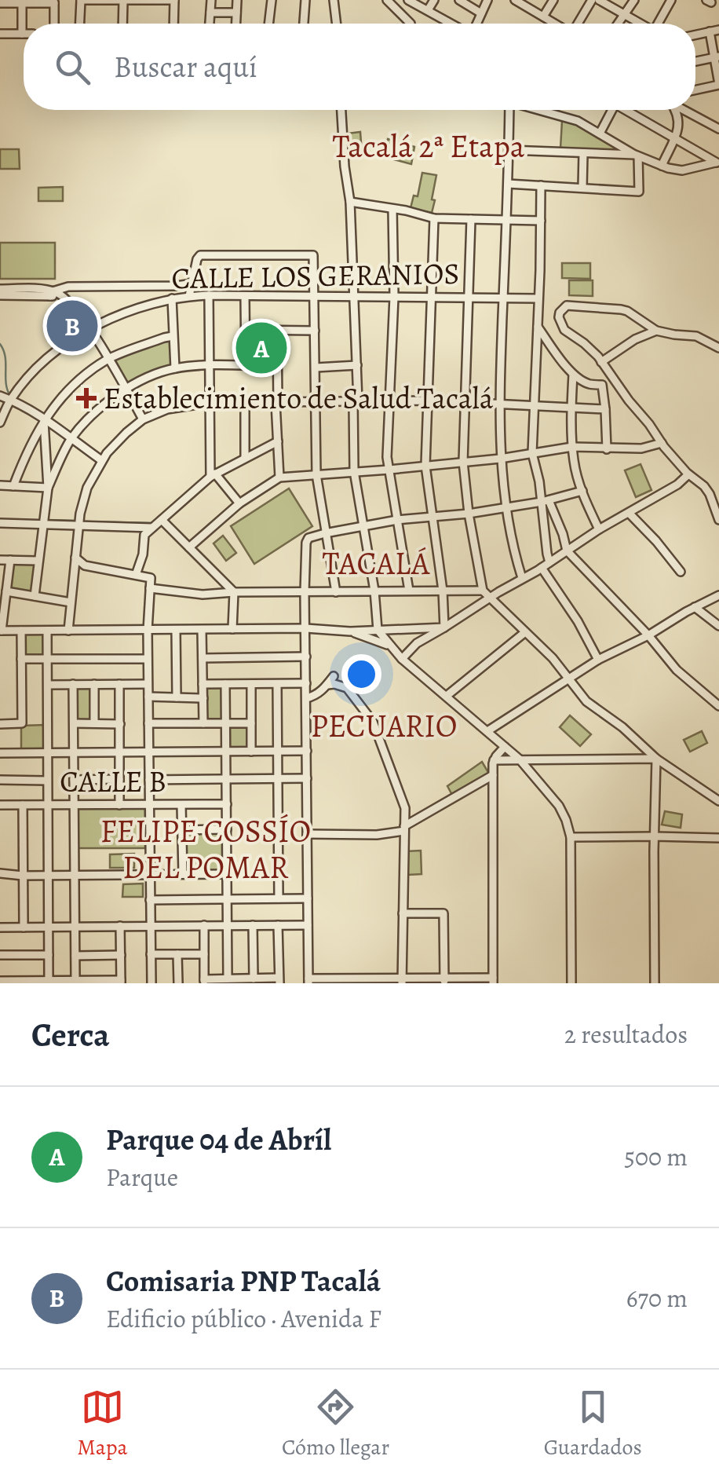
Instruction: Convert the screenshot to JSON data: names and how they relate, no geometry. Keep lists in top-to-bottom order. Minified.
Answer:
{"streets":{"street":["CALLE LOS GERANIOS","CALLE B"]},"districts":["Tacalá 2ª Etapa","TACALÁ","PECUARIO","FELIPE COSSÍO DEL POMAR"],"places":{"health":["Establecimiento de Salud Tacalá"]},"page":{"search":"Buscar aquí","pins":["B","A"],"heading":["Cerca","2 resultados"],"list":[{"mark":"A","name":"Parque 04 de Abríl","note":"Parque","value":"500 m"},{"mark":"B","name":"Comisaria PNP Tacalá","note":"Edificio público · Avenida F","value":"670 m"}],"nav":["Mapa","Cómo llegar","Guardados"]}}
